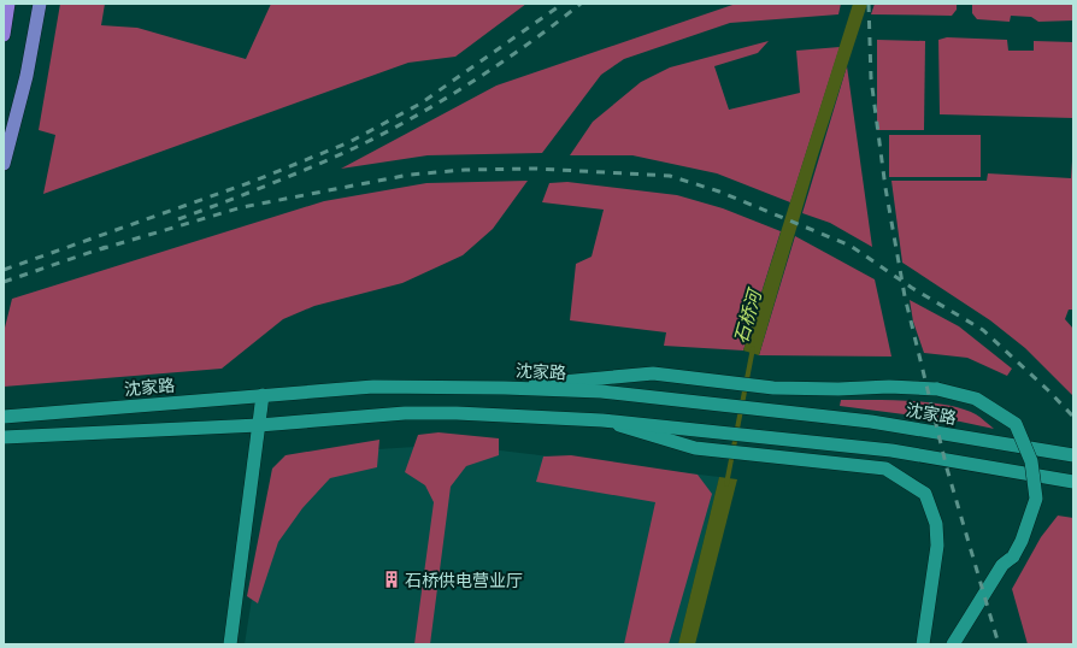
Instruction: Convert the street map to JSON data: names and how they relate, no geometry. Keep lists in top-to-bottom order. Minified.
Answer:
{"streets":{"main road":["沈家路"]},"water":["石桥河"],"places":{"building":["石桥供电营业厅"]}}
